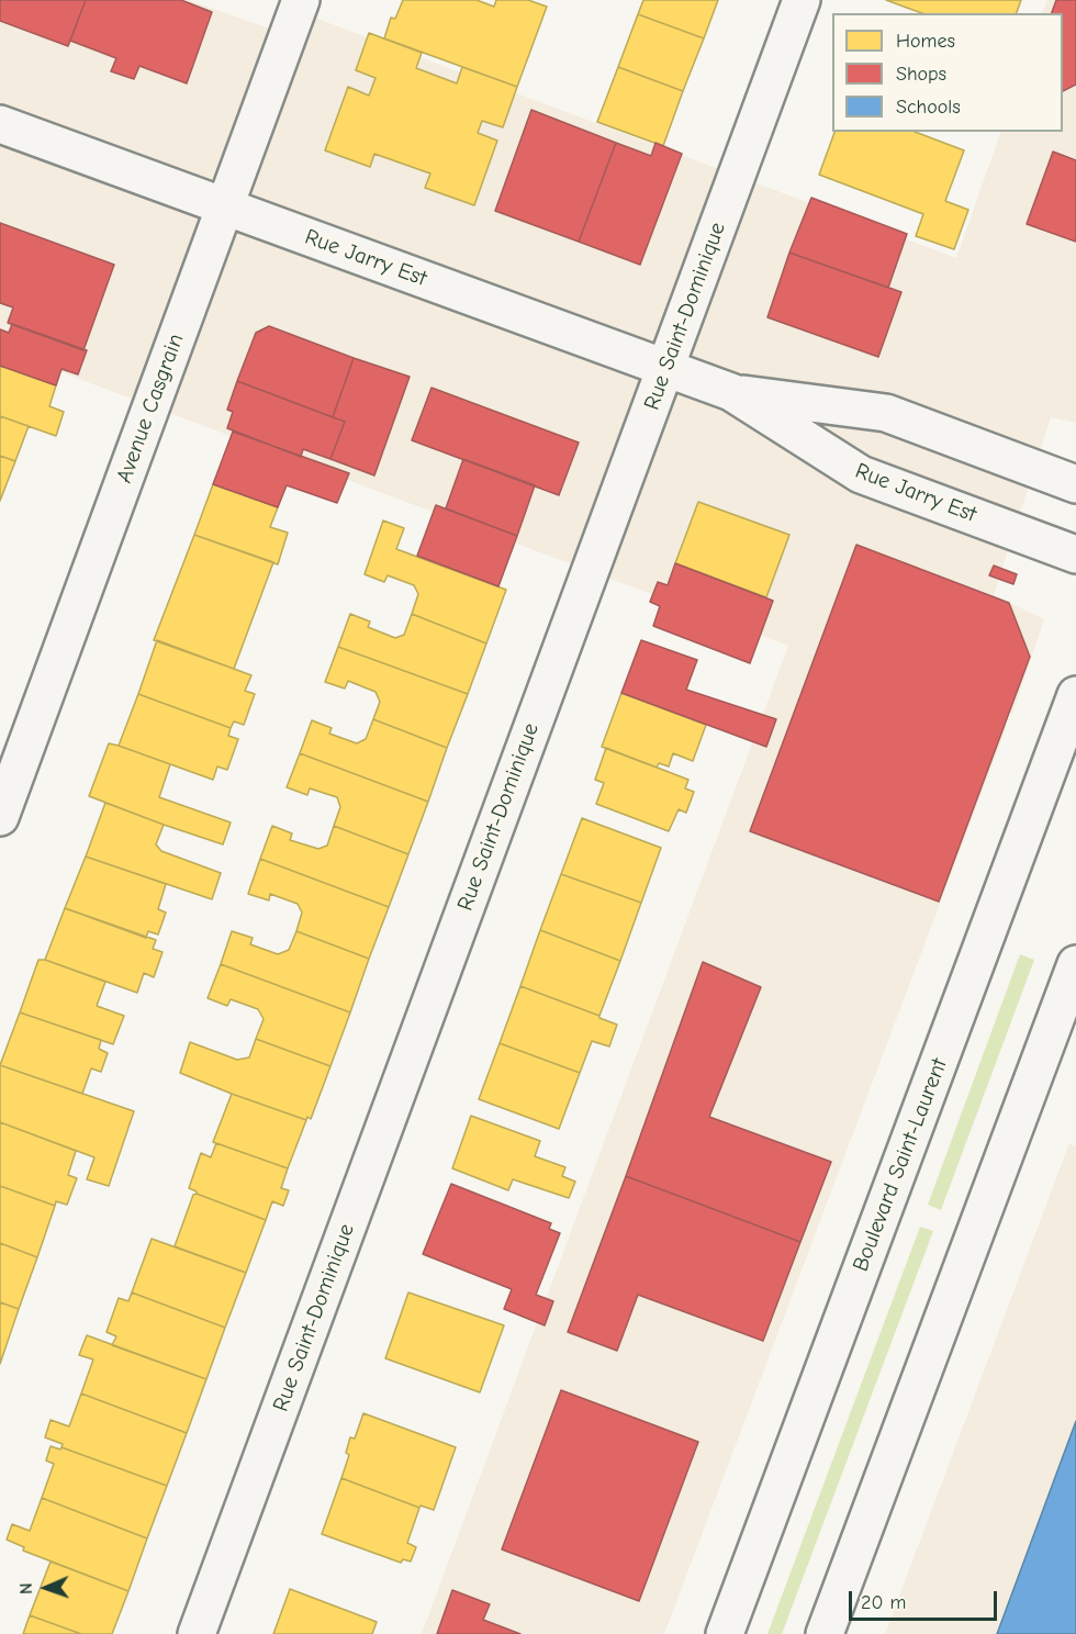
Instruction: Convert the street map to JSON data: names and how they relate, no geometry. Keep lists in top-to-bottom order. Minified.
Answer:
{"streets":{"main road":["Rue Jarry Est","Rue Saint-Dominique","Avenue Casgrain","Boulevard Saint-Laurent"]},"crossings":[["Rue Jarry Est","Rue Saint-Dominique"],["Rue Jarry Est","Avenue Casgrain"]],"legend":["Homes","Shops","Schools"],"scale_bar":"20 m","north":"left"}
